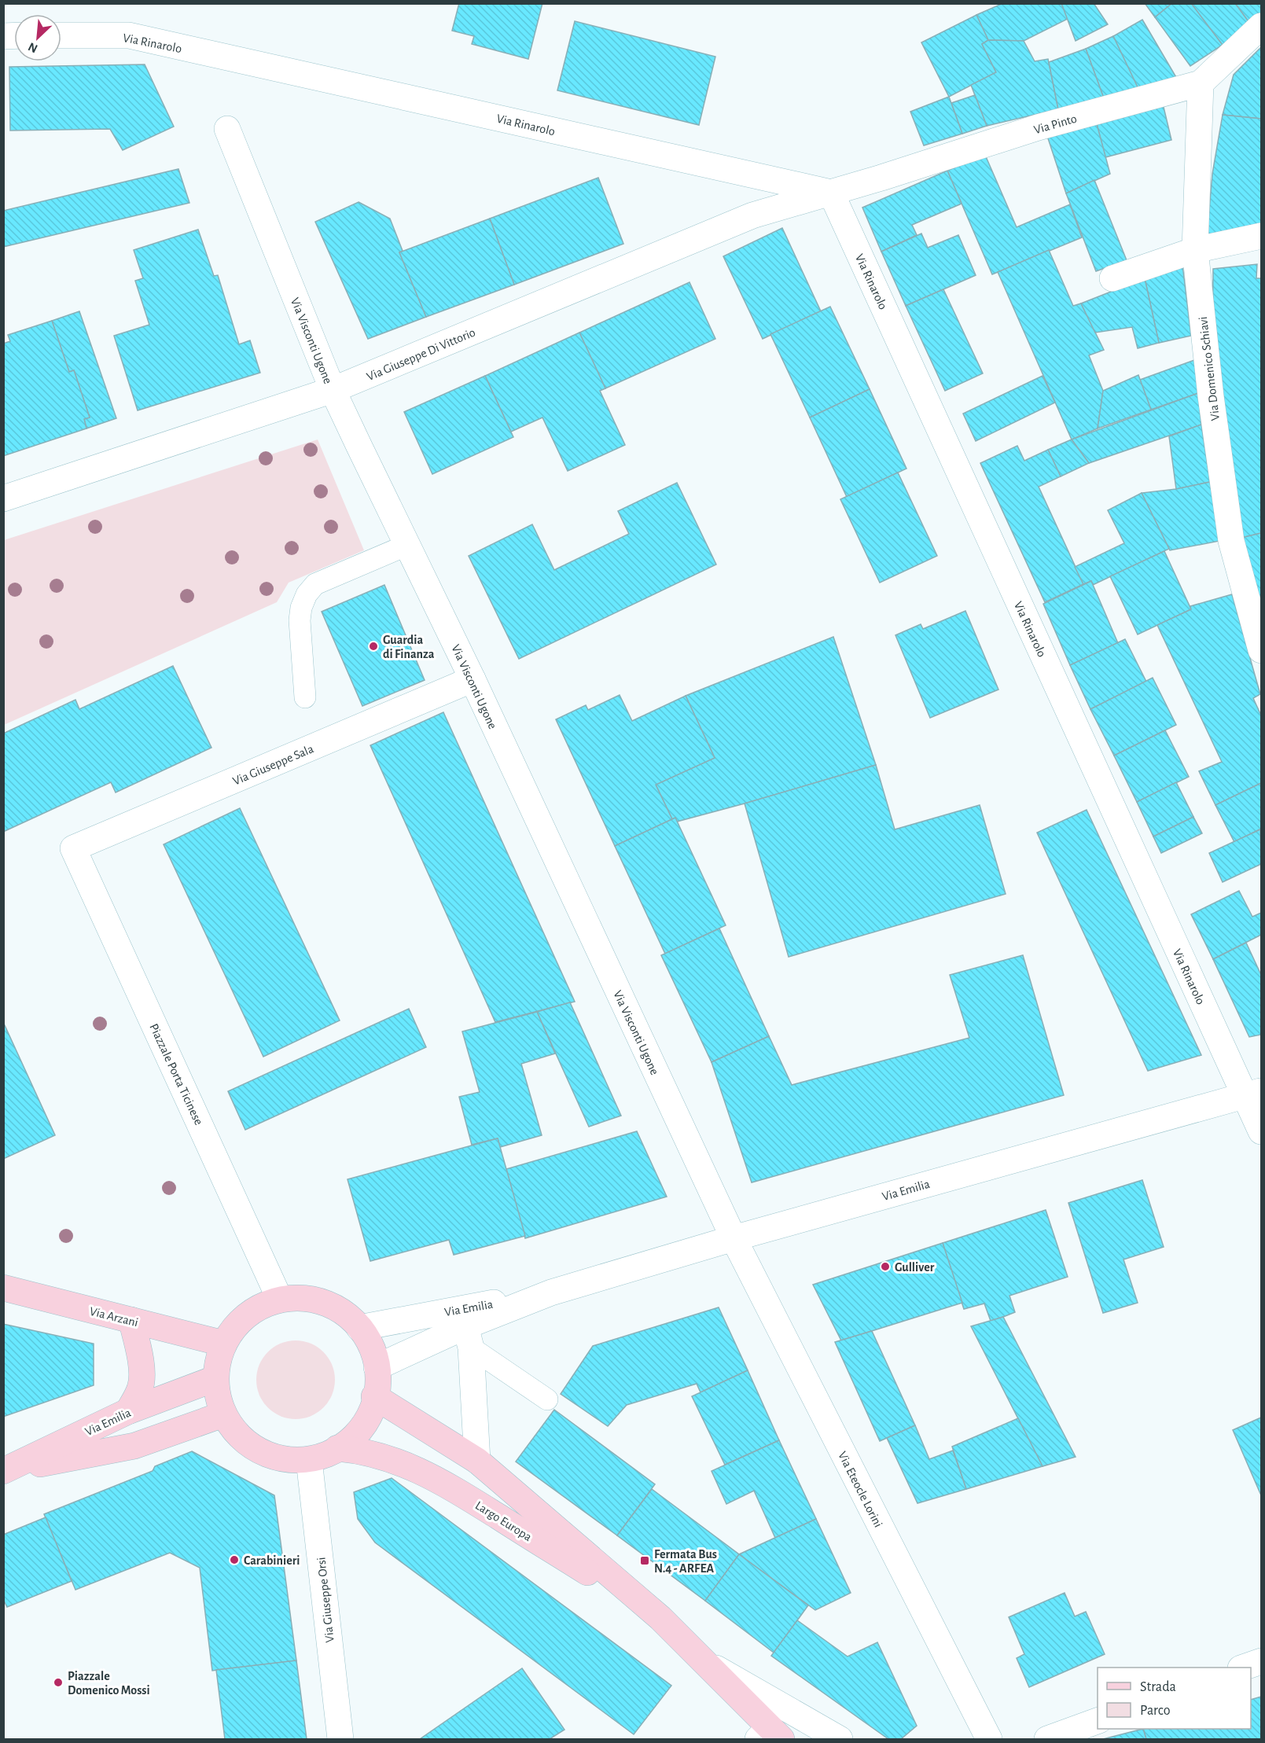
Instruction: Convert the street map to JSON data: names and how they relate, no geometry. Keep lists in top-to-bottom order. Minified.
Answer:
{"streets":{"street":["Via Rinarolo","Via Pinto","Via Visconti Ugone","Via Giuseppe Di Vittorio","Via Domenico Schiavi","Via Giuseppe Sala","Piazzale Porta Ticinese","Via Emilia","Via Arzani","Via Eteocle Lorini","Largo Europa","Via Giuseppe Orsi"]},"crossings":[["Via Rinarolo","Via Pinto"],["Via Rinarolo","Via Giuseppe Di Vittorio"],["Via Rinarolo","Via Emilia"],["Via Pinto","Via Giuseppe Di Vittorio"],["Via Pinto","Via Domenico Schiavi"],["Via Visconti Ugone","Via Giuseppe Di Vittorio"],["Via Visconti Ugone","Via Giuseppe Sala"],["Via Visconti Ugone","Via Emilia"],["Via Visconti Ugone","Via Eteocle Lorini"],["Via Giuseppe Sala","Piazzale Porta Ticinese"],["Piazzale Porta Ticinese","Via Emilia"],["Piazzale Porta Ticinese","Via Arzani"],["Piazzale Porta Ticinese","Largo Europa"],["Piazzale Porta Ticinese","Via Giuseppe Orsi"],["Via Emilia","Via Arzani"],["Via Emilia","Via Eteocle Lorini"],["Via Emilia","Largo Europa"],["Via Emilia","Via Giuseppe Orsi"],["Via Arzani","Largo Europa"],["Via Arzani","Via Giuseppe Orsi"],["Largo Europa","Via Giuseppe Orsi"]],"places":{"other":["Guardia di Finanza","Gulliver","Carabinieri","Piazzale Domenico Mossi"],"transit":["Fermata Bus N.4 - ARFEA"]},"legend":["Strada","Parco"],"north":"bottom left"}
